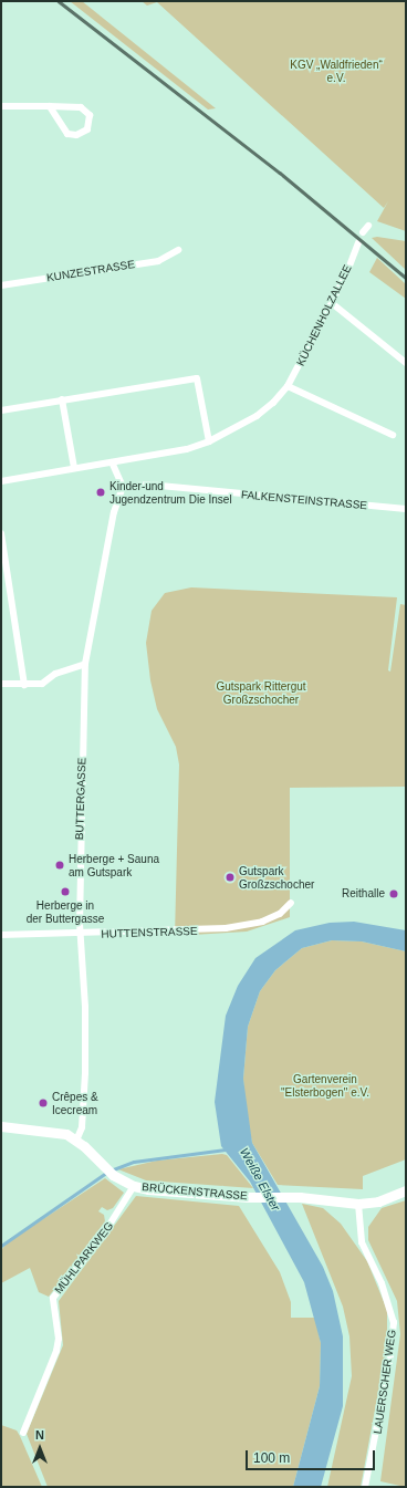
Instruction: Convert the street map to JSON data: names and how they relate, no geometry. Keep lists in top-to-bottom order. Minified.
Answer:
{"streets":{"main road":["BRÜCKENSTRASSE"],"street":["KUNZESTRASSE","KÜCHENHOLZALLEE","FALKENSTEINSTRASSE","BUTTERGASSE","HUTTENSTRASSE","MÜHLPARKWEG","LAUERSCHER WEG"]},"crossings":[["FALKENSTEINSTRASSE","BUTTERGASSE"],["BUTTERGASSE","HUTTENSTRASSE"],["BUTTERGASSE","BRÜCKENSTRASSE"],["BRÜCKENSTRASSE","MÜHLPARKWEG"],["BRÜCKENSTRASSE","LAUERSCHER WEG"]],"water":["Weiße Elster"],"parks":["KGV „Waldfrieden“ e.V.","Gutspark Rittergut Großzschocher","Gartenverein \"Elsterbogen\" e.V."],"places":["Kinder-und Jugendzentrum Die Insel","Herberge + Sauna am Gutspark","Gutspark Großzschocher","Herberge in der Buttergasse","Reithalle","Crêpes & Icecream"],"scale_bar":"100 m","north":"top"}
